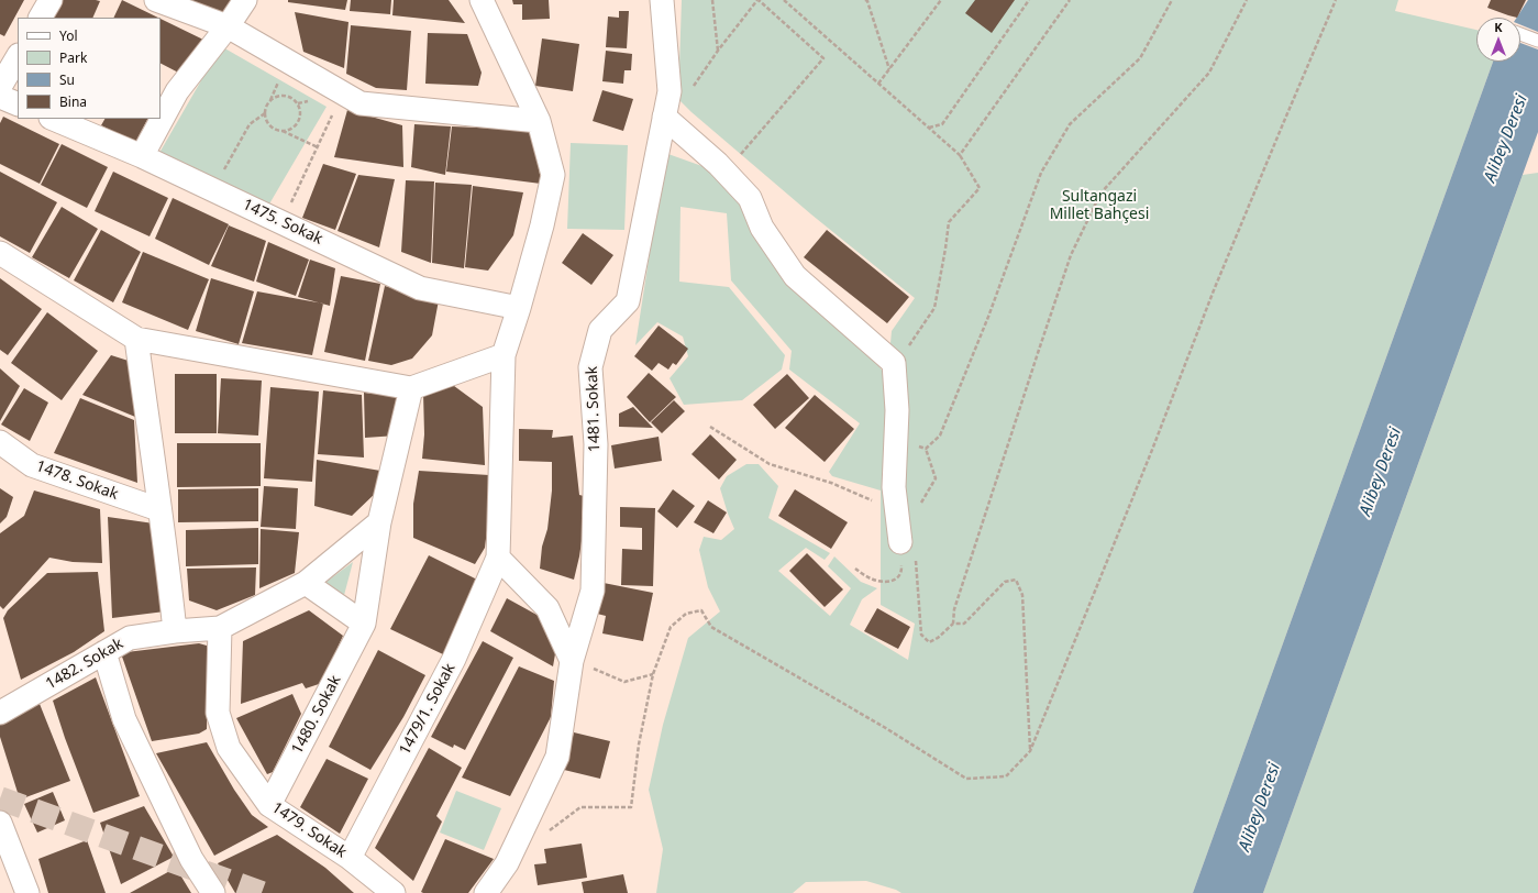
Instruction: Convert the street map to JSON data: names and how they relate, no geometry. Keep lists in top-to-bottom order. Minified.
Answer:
{"streets":{"street":["1475. Sokak","1481. Sokak","1478. Sokak","1482. Sokak","1479/1. Sokak","1480. Sokak","1479. Sokak"]},"crossings":[["1482. Sokak","1479. Sokak"],["1479/1. Sokak","1479. Sokak"],["1480. Sokak","1479. Sokak"]],"water":["Alibey Deresi"],"parks":["Sultangazi Millet Bahçesi"],"legend":["Yol","Park","Su","Bina"],"north":"top"}
